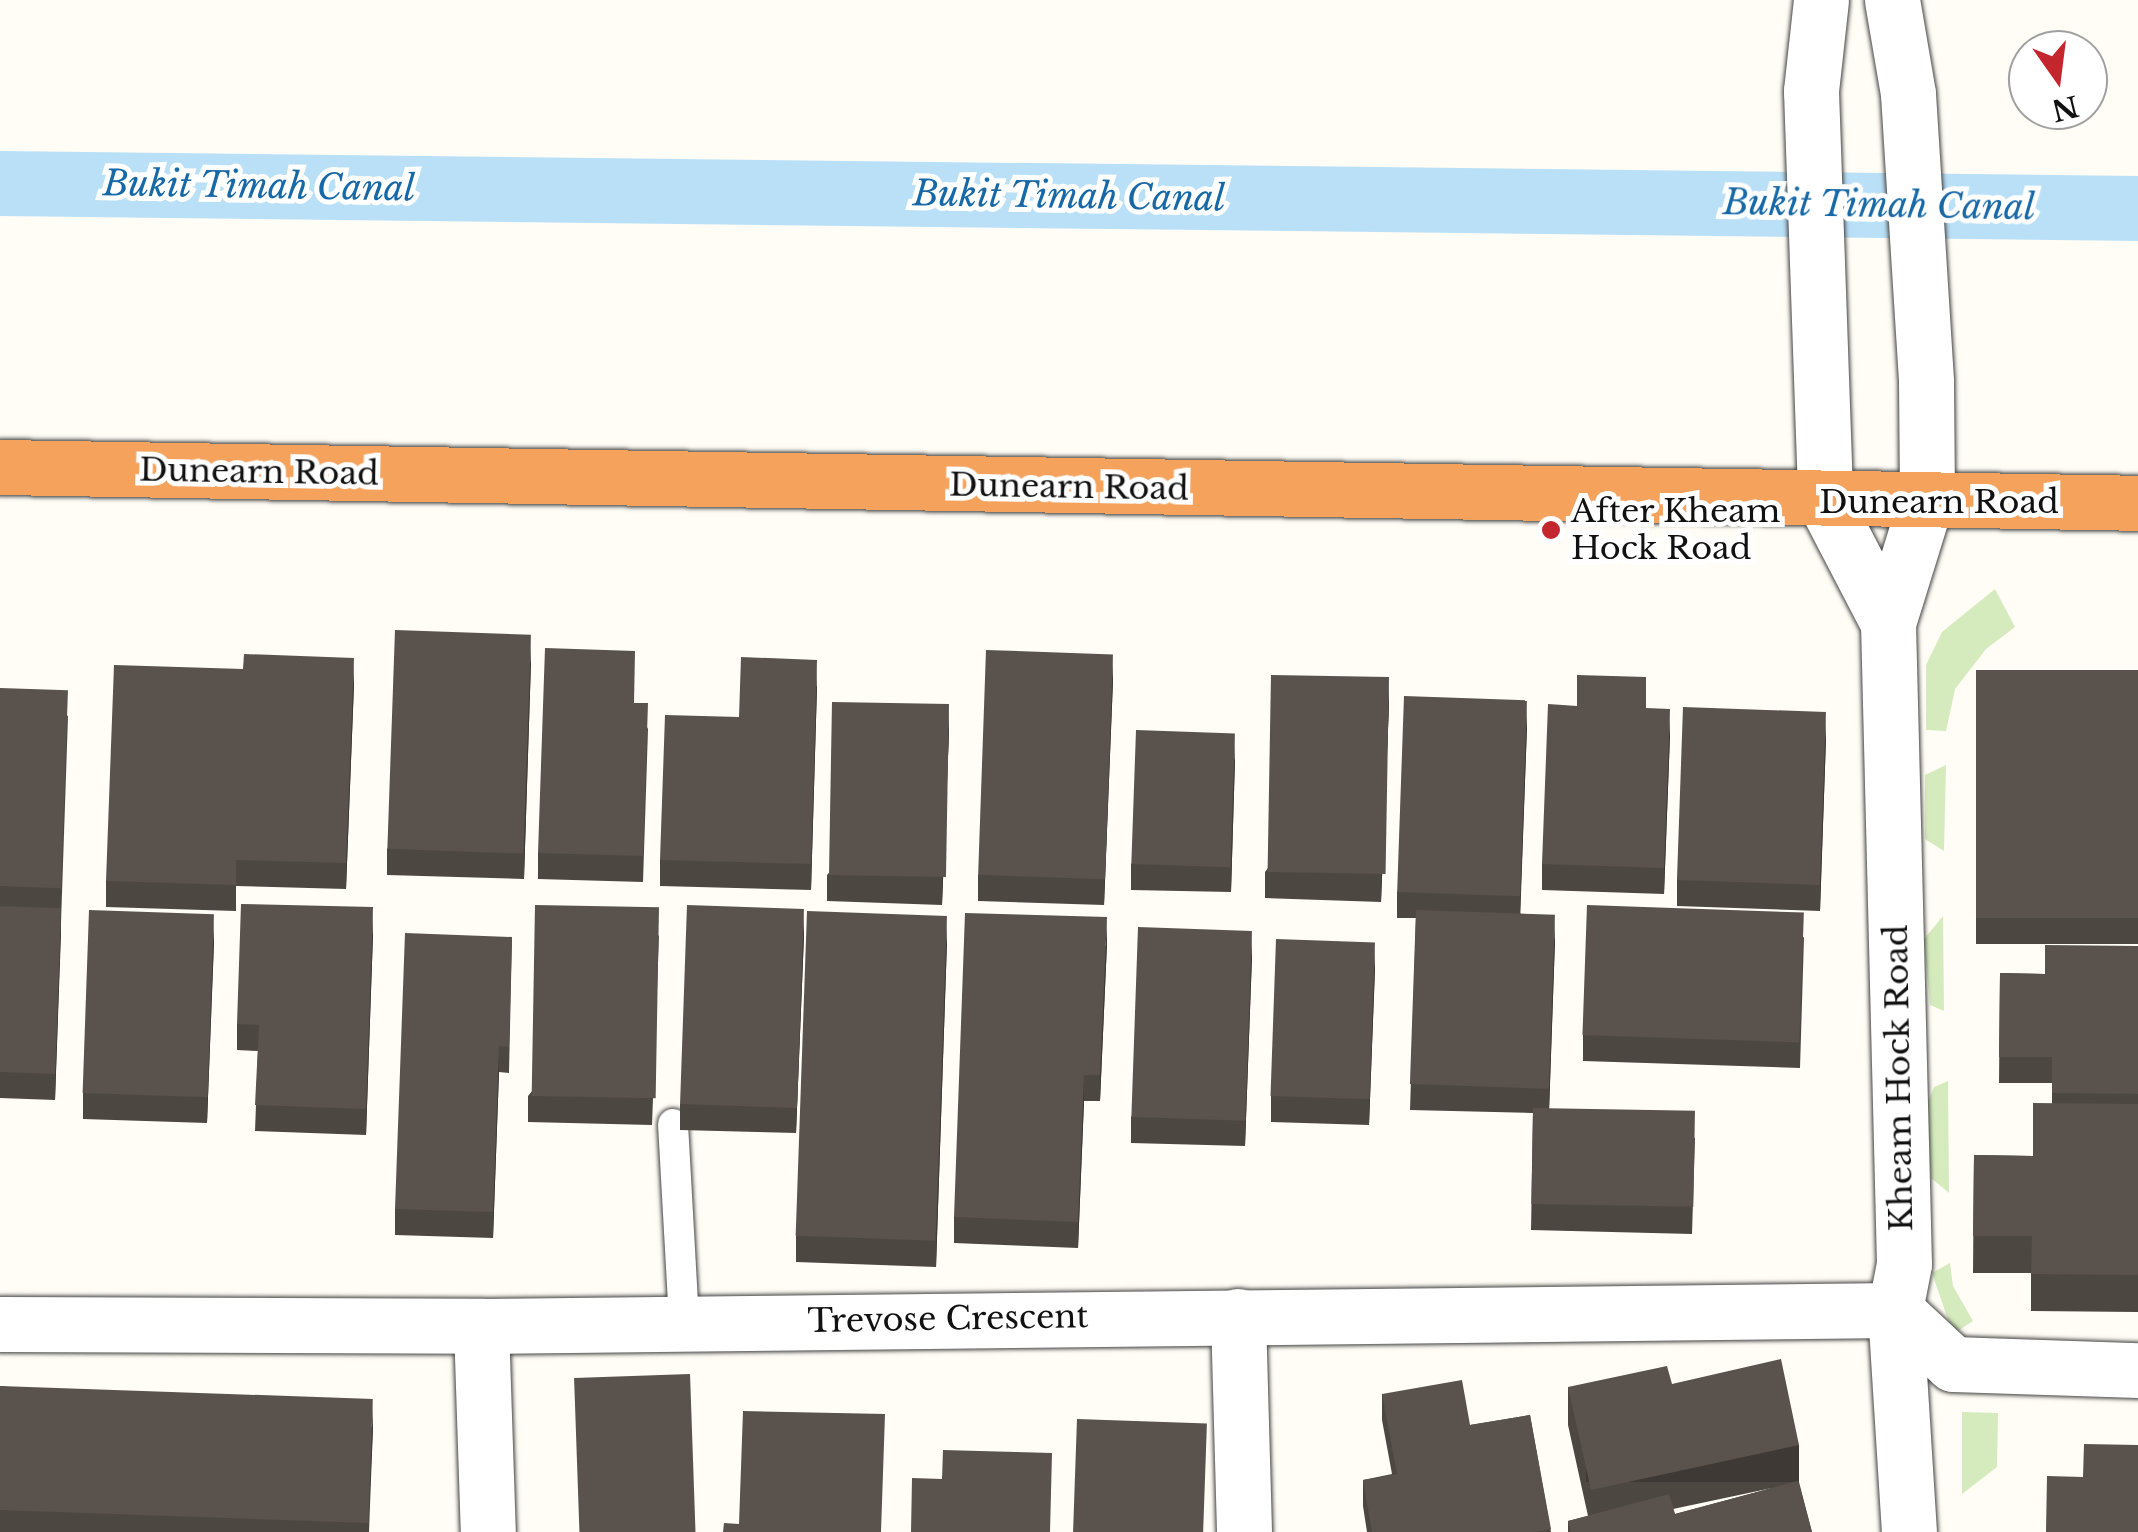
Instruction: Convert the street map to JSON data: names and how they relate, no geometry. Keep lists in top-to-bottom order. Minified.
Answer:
{"streets":{"highway":["Dunearn Road"],"street":["Kheam Hock Road","Trevose Crescent"]},"crossings":[["Dunearn Road","Kheam Hock Road"],["Kheam Hock Road","Trevose Crescent"]],"water":["Bukit Timah Canal"],"places":["After Kheam Hock Road"],"north":"bottom"}
